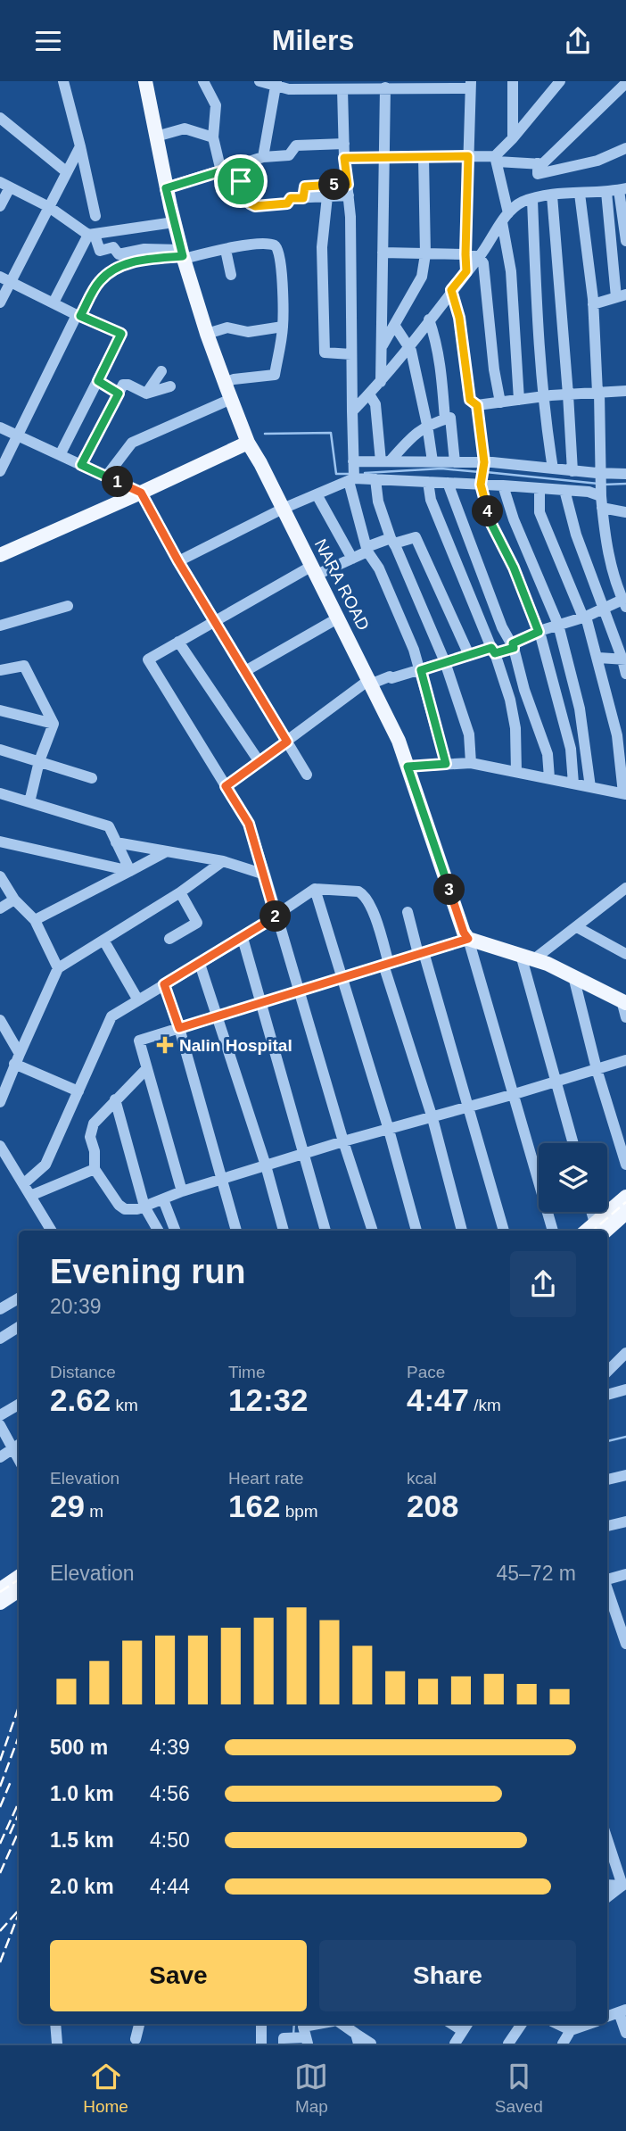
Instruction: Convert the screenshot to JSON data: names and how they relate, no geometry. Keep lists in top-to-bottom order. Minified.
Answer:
{"streets":{"main road":["NARA ROAD"]},"places":{"health":["Nalin Hospital"]},"page":{"header":"Milers","pins":["5","1","4","3","2"],"heading":["Evening run","20:39"],"stats":[["Distance","2.62 km"],["Time","12:32"],["Pace","4:47 /km"],["Elevation","29 m"],["Heart rate","162 bpm"],["kcal","208"]],"chart":["Elevation","45–72 m"],"list":[{"name":"500 m","note":"4:39"},{"name":"1.0 km","note":"4:56"},{"name":"1.5 km","note":"4:50"},{"name":"2.0 km","note":"4:44"}],"buttons":["Save","Share"],"tabs":["Home","Map","Saved"]}}
